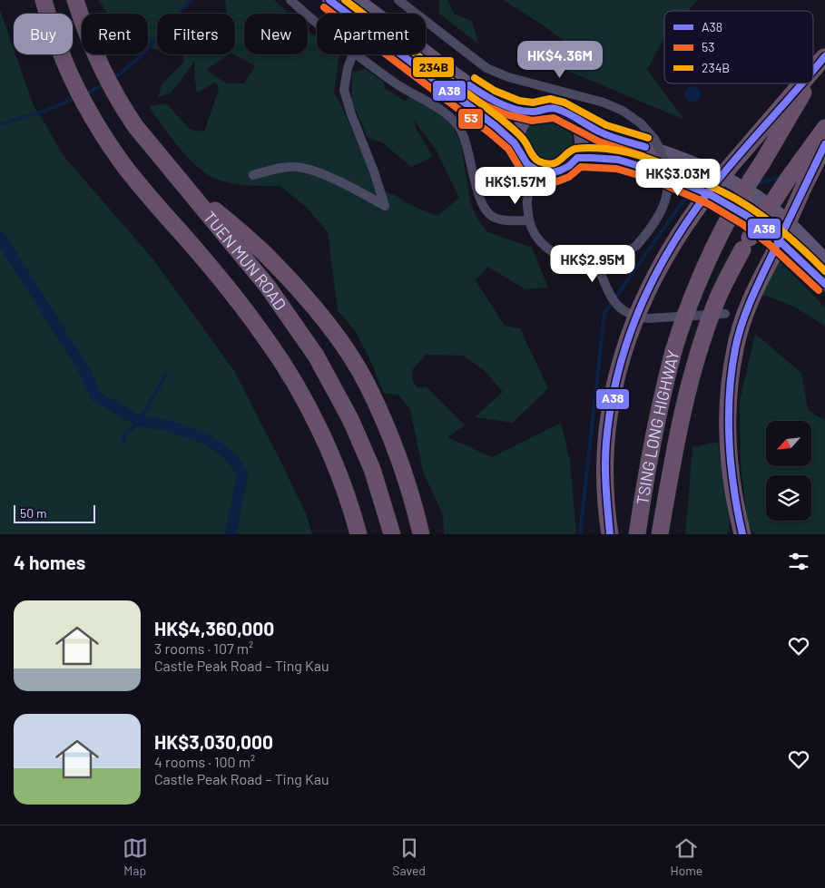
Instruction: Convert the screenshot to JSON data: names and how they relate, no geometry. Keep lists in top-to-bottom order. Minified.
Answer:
{"streets":{"highway":["TUEN MUN ROAD","TSING LONG HIGHWAY"]},"lines":["transit line A38","transit line 234B","transit line 53"],"legend":["A38","53","234B"],"scale_bar":"50 m","north":"bottom left","page":{"chip":["Buy","Rent","Filters","New","Apartment"],"price":["HK$4.36M","HK$3.03M","HK$1.57M","HK$2.95M"],"scale":"50 m","heading":"4 homes","list":[{"name":"HK$4,360,000","note":"3 rooms · 107 m² · Castle Peak Road – Ting Kau"},{"name":"HK$3,030,000","note":"4 rooms · 100 m² · Castle Peak Road – Ting Kau"}],"tabs":["Map","Saved","Home"]}}
